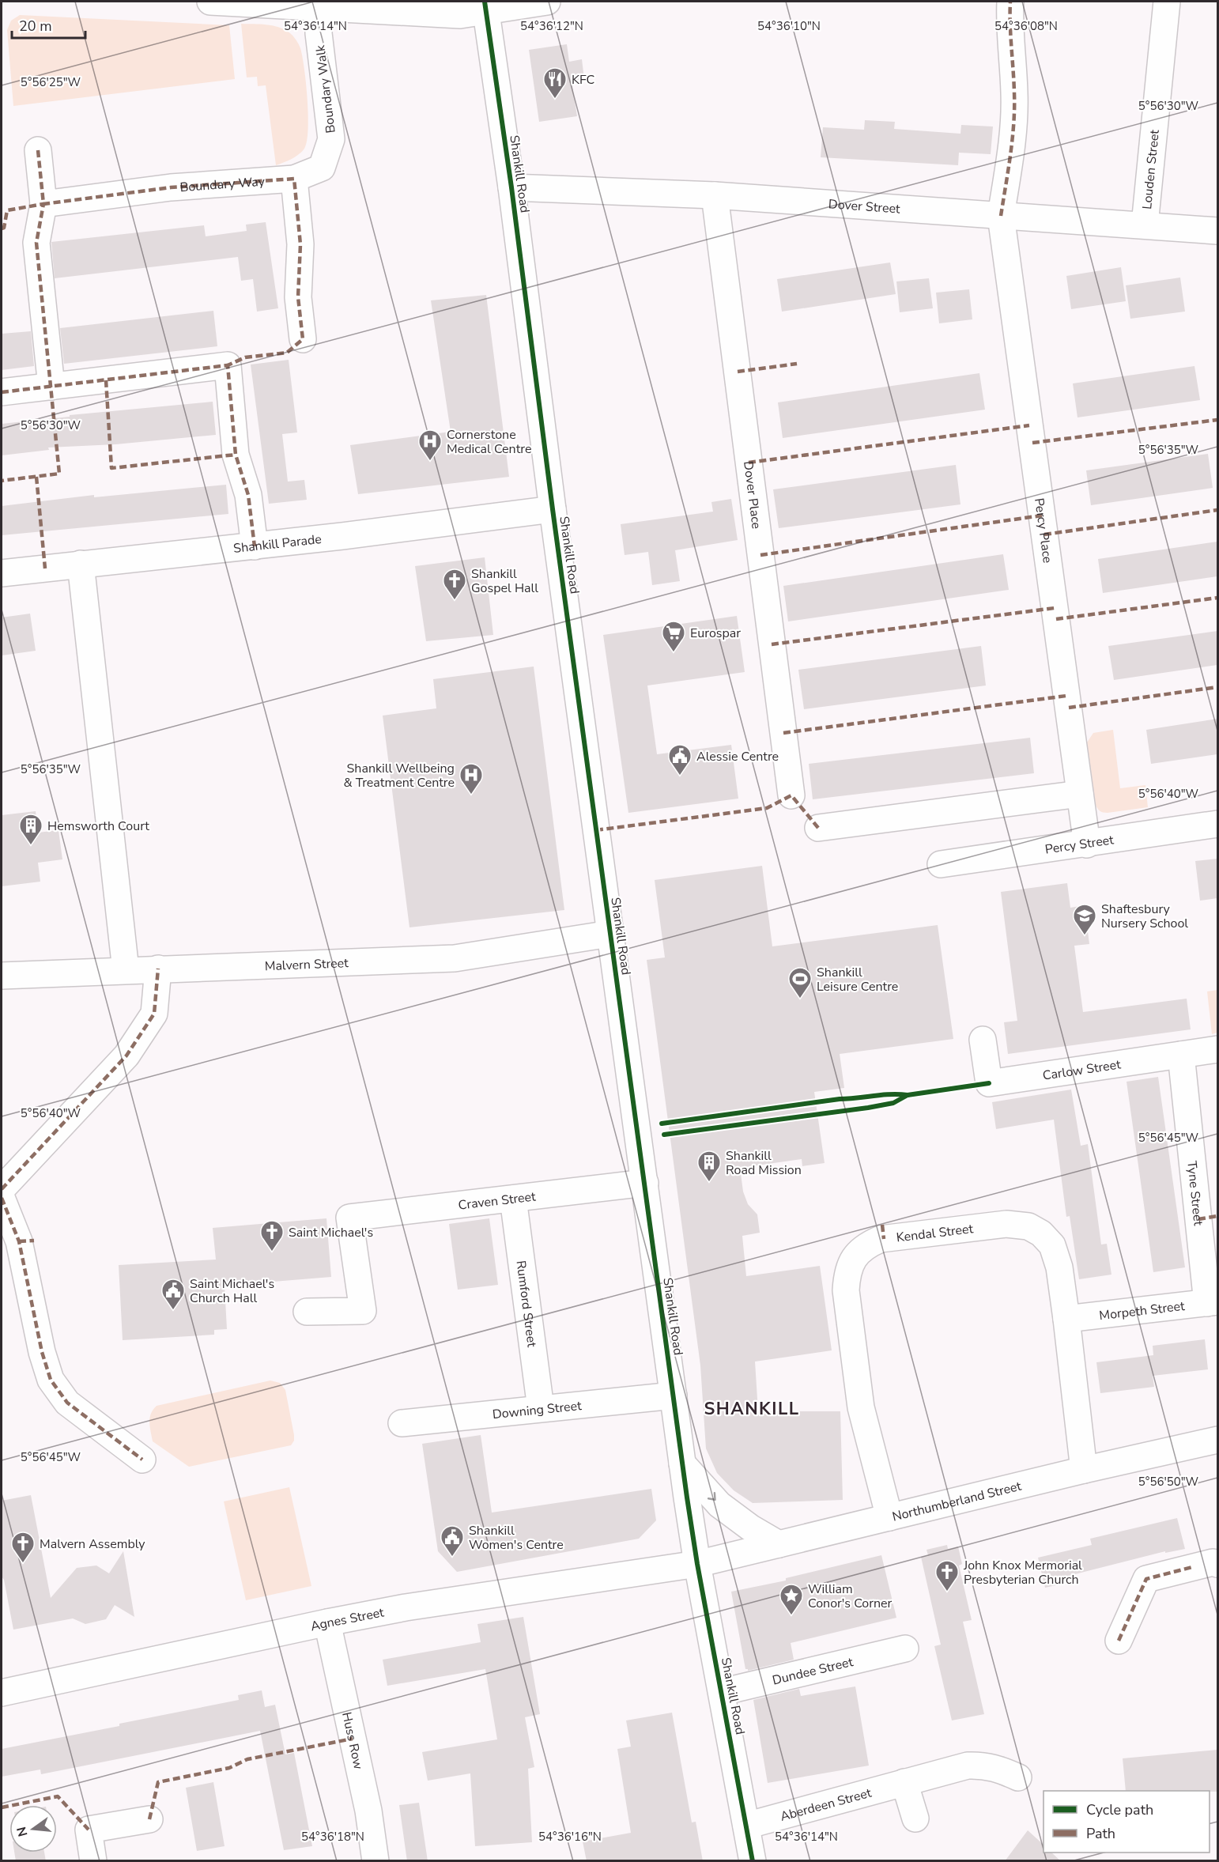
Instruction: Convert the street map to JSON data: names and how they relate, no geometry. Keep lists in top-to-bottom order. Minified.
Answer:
{"streets":{"street":["Boundary Walk","Louden Street","Shankill Road","Boundary Way","Dover Street","Dover Place","Percy Place","Shankill Parade","Percy Street","Malvern Street","Carlow Street","Tyne Street","Craven Street","Kendal Street","Rumford Street","Morpeth Street","Downing Street","Northumberland Street","Agnes Street","Dundee Street","Huss Row","Aberdeen Street"]},"crossings":[["Boundary Walk","Boundary Way"],["Louden Street","Dover Street"],["Shankill Road","Dover Street"],["Shankill Road","Shankill Parade"],["Shankill Road","Malvern Street"],["Shankill Road","Craven Street"],["Shankill Road","Downing Street"],["Shankill Road","Northumberland Street"],["Shankill Road","Agnes Street"],["Shankill Road","Dundee Street"],["Shankill Road","Aberdeen Street"],["Dover Street","Dover Place"],["Dover Street","Percy Place"],["Percy Place","Percy Street"],["Carlow Street","Tyne Street"],["Tyne Street","Morpeth Street"],["Craven Street","Rumford Street"],["Kendal Street","Morpeth Street"],["Kendal Street","Northumberland Street"],["Rumford Street","Downing Street"],["Northumberland Street","Agnes Street"],["Agnes Street","Huss Row"]],"districts":["SHANKILL"],"places":{"restaurant":["KFC"],"hospital":["Cornerstone Medical Centre","Shankill Wellbeing & Treatment Centre"],"church":["Shankill Gospel Hall","Saint Michael's","Malvern Assembly","John Knox Mermorial Presbyterian Church"],"supermarket":["Eurospar"],"public building":["Alessie Centre","Saint Michael's Church Hall","Shankill Women's Centre"],"building":["Hemsworth Court","Shankill Road Mission"],"school or university":["Shaftesbury Nursery School"],"sports":["Shankill Leisure Centre"],"place":["William Conor's Corner"]},"legend":["Cycle path","Path"],"scale_bar":"20 m","north":"left","coordinates":["54°36'14\"N","54°36'12\"N","54°36'10\"N","54°36'08\"N","5°56'25\"W","5°56'30\"W","5°56'35\"W","5°56'40\"W","5°56'45\"W","5°56'50\"W","54°36'18\"N","54°36'16\"N"]}
